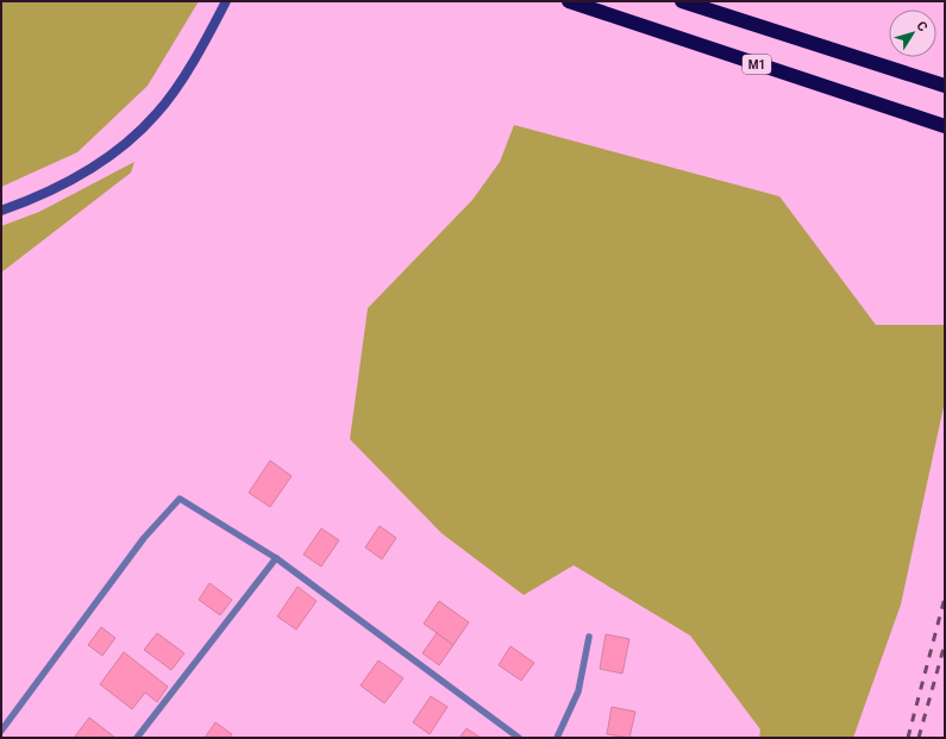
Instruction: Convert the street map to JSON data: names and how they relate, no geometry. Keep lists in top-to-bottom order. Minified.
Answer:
{"streets":{"highway":["М1"]},"north":"top right"}
